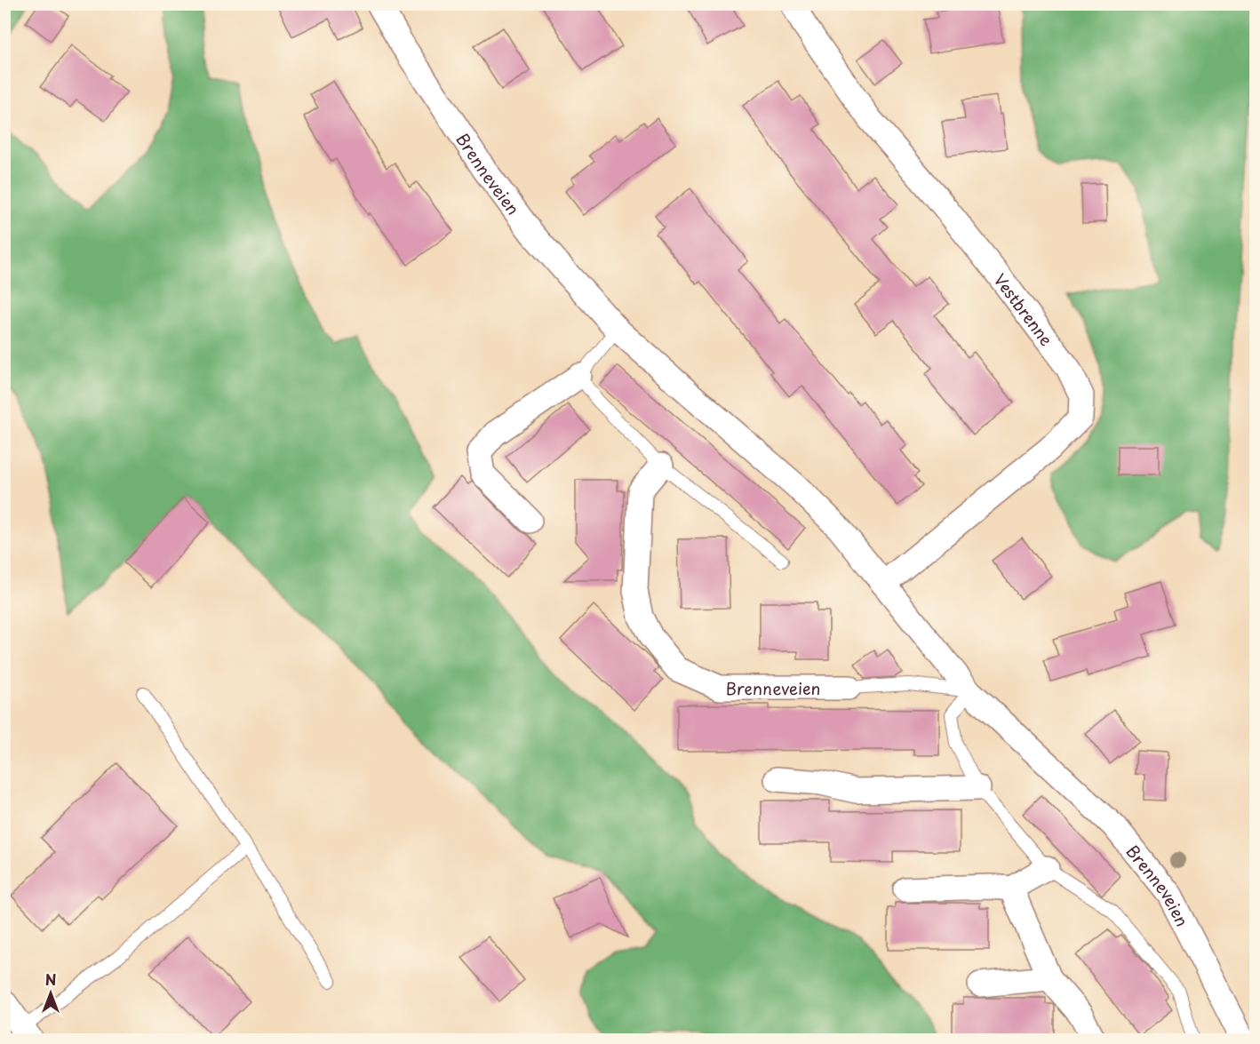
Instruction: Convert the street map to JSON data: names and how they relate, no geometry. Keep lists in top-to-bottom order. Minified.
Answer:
{"streets":{"street":["Brenneveien","Vestbrenne"]},"crossings":[["Brenneveien","Vestbrenne"]],"north":"top"}
